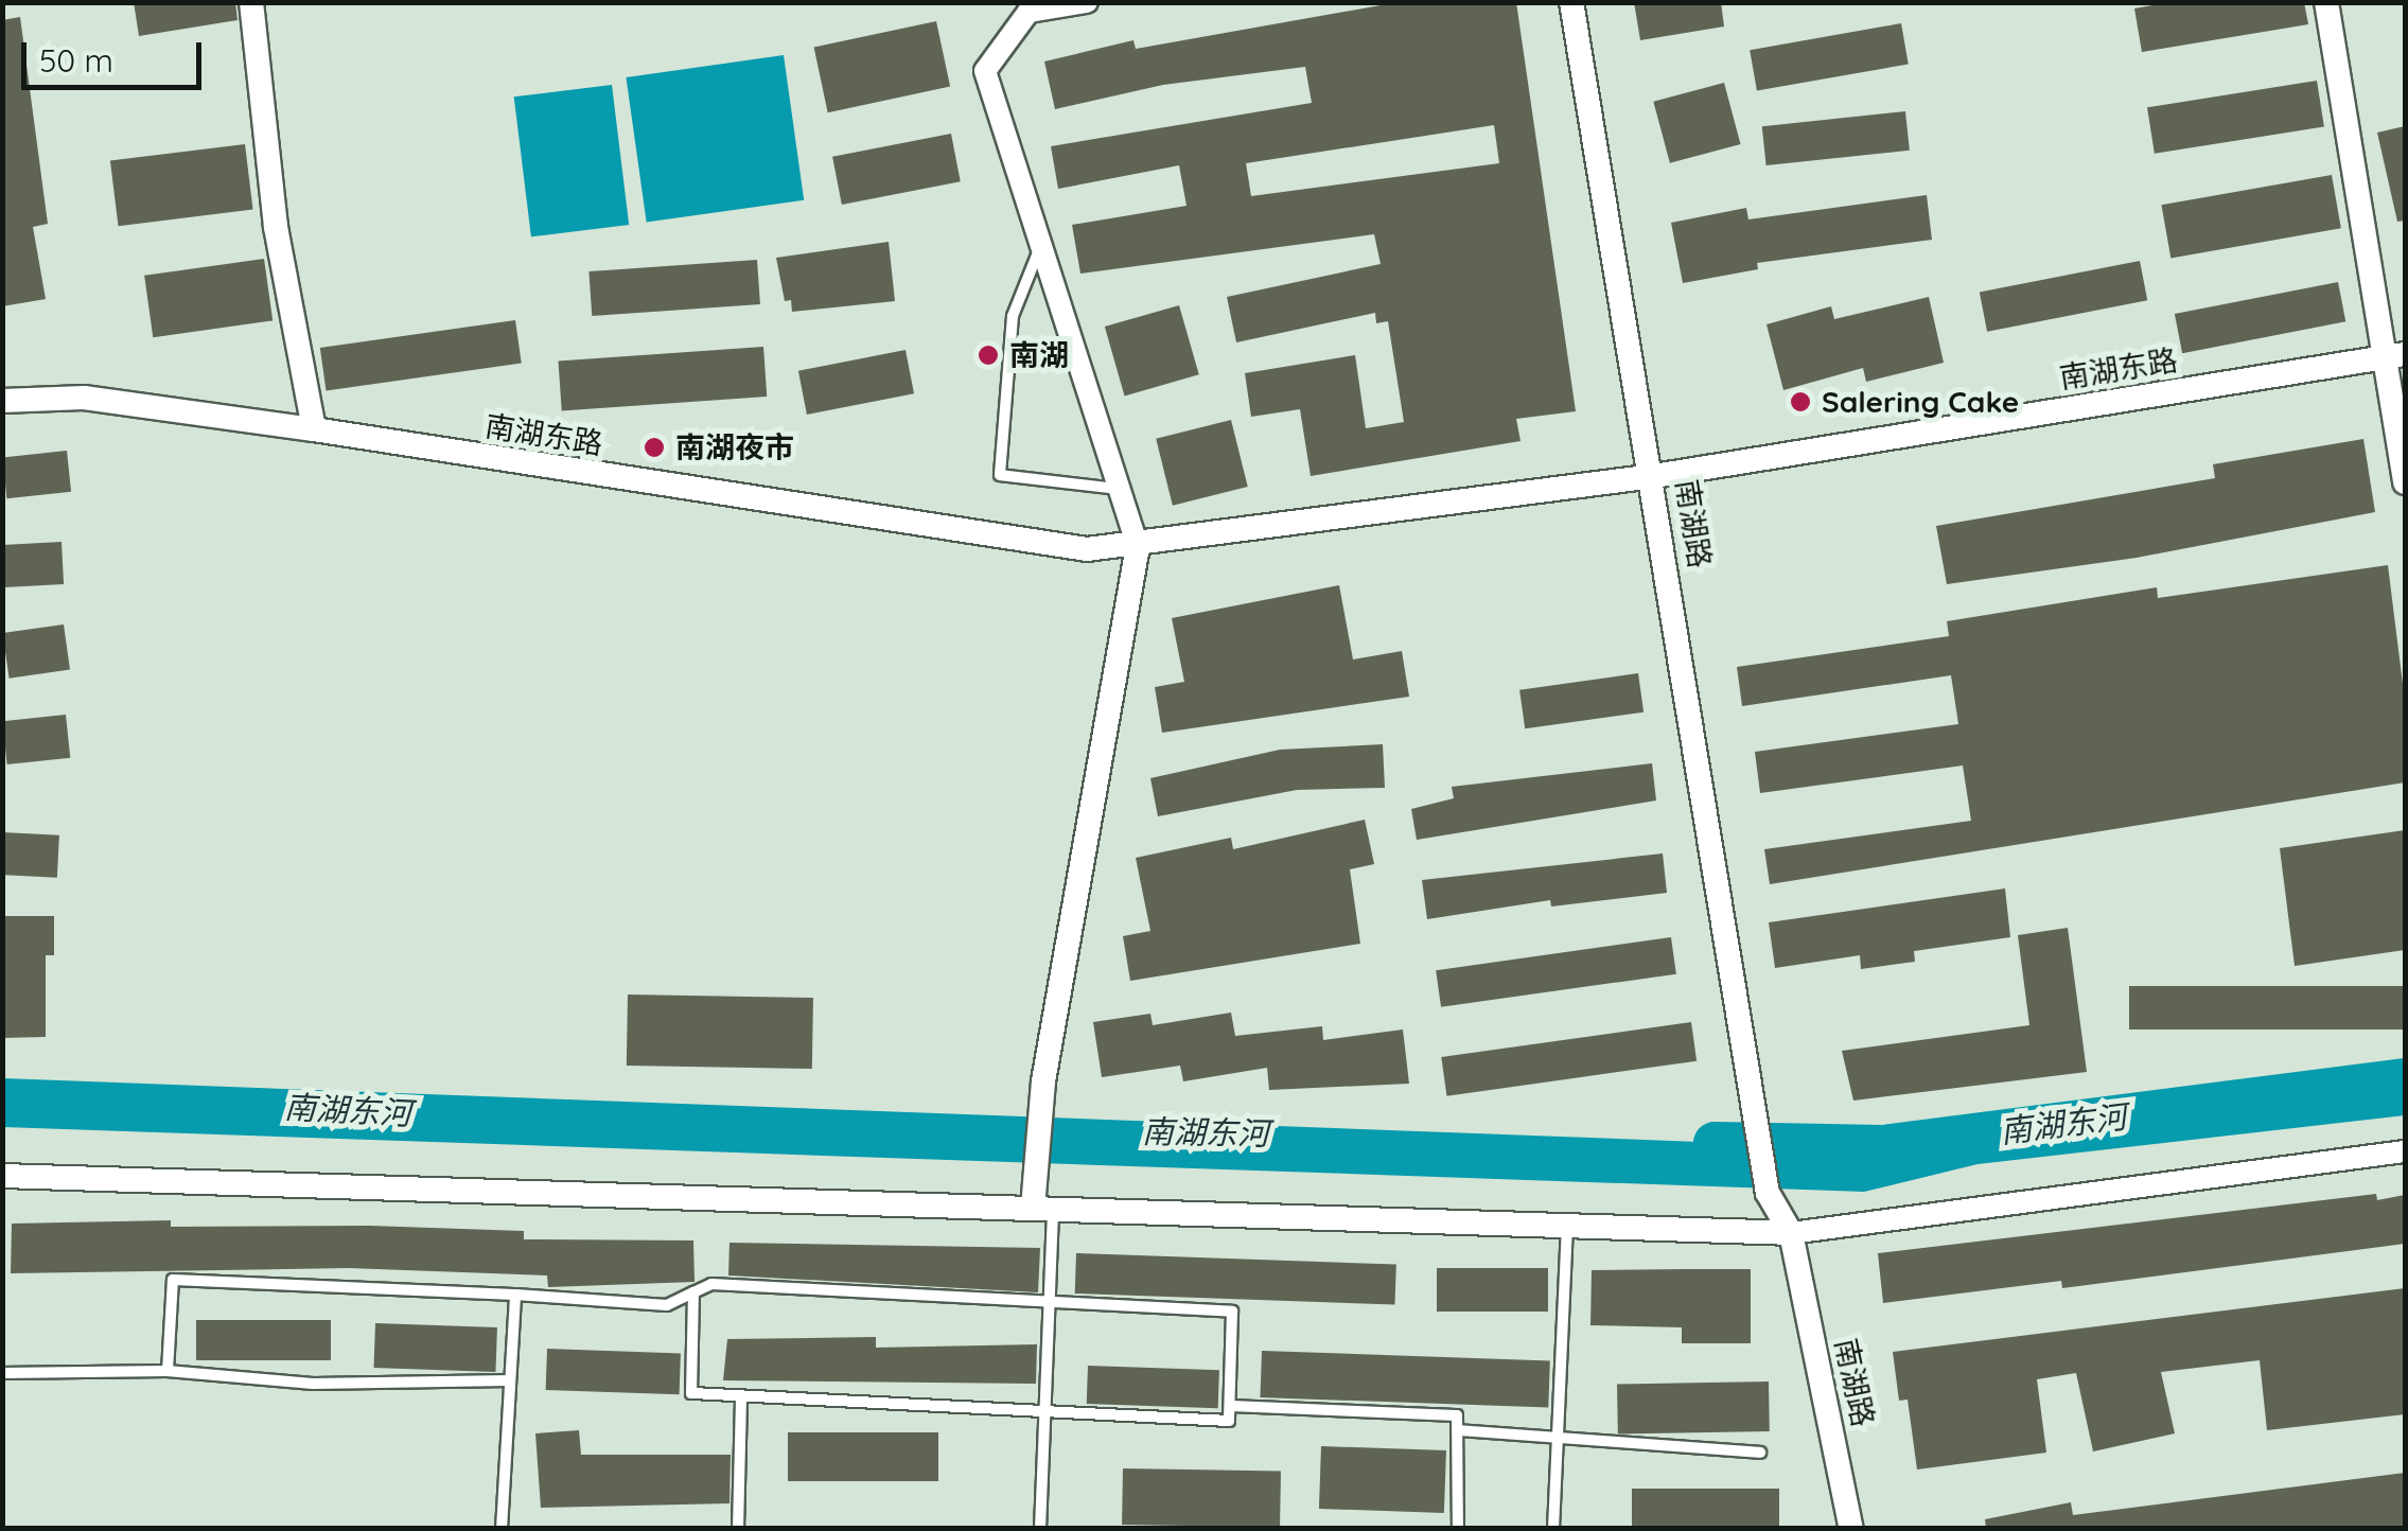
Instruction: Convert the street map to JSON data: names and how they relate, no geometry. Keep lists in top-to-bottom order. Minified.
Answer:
{"streets":{"street":["南湖东路","南湖路"]},"crossings":[["南湖东路","南湖路"]],"water":["南湖东河"],"places":["南湖","Salering Cake","南湖夜市"],"scale_bar":"50 m"}
